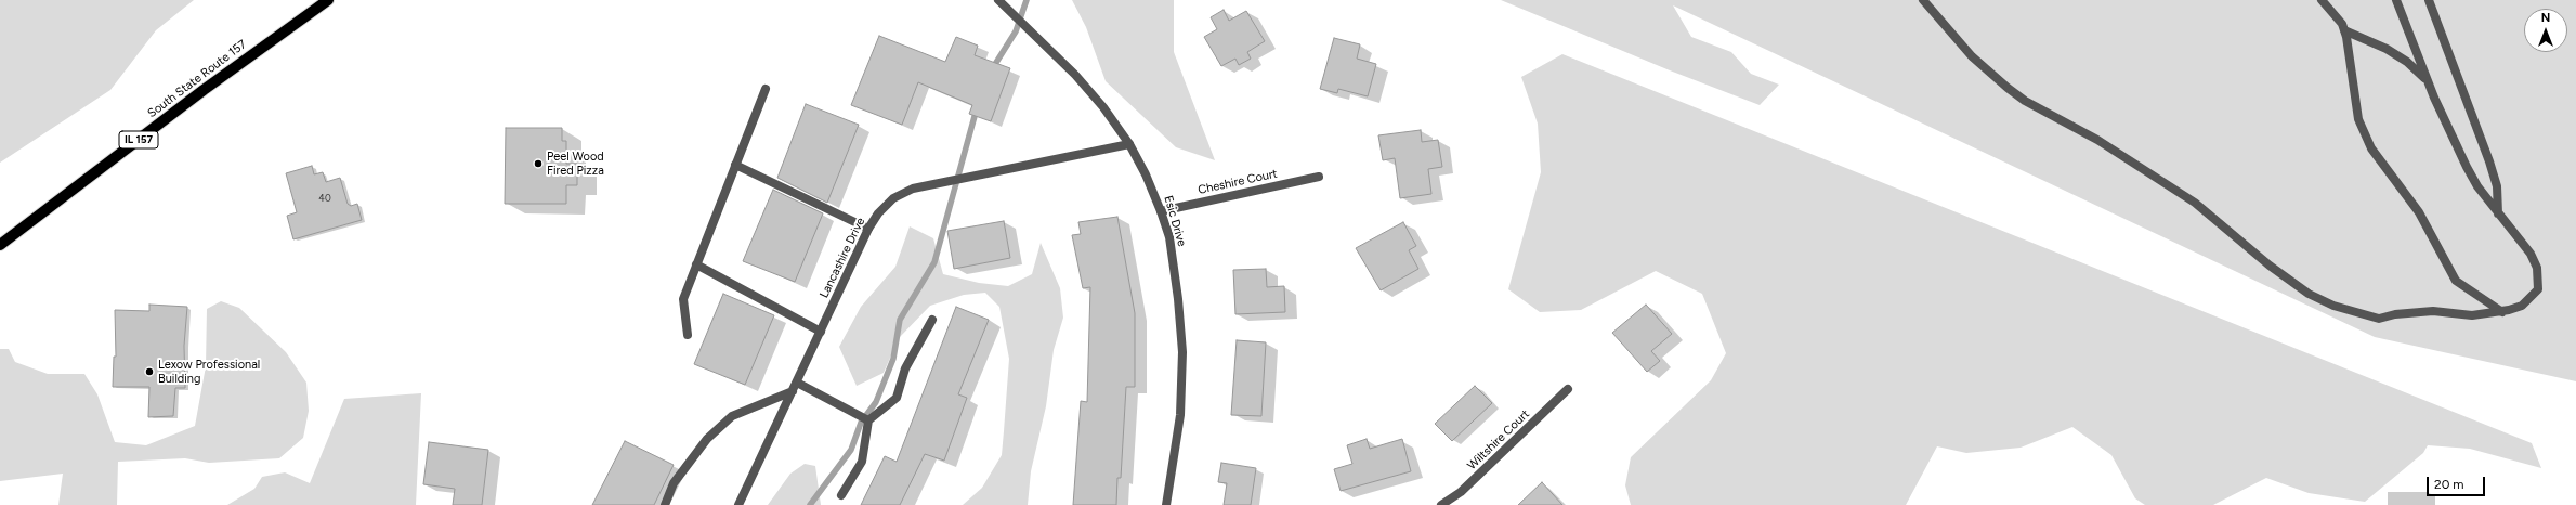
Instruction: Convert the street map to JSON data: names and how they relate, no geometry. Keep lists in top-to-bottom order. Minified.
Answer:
{"streets":{"main road":["South State Route 157","IL 157"],"street":["Cheshire Court","Esic Drive","Lancashire Drive","Wiltshire Court"]},"crossings":[["Cheshire Court","Esic Drive"],["Esic Drive","Lancashire Drive"]],"places":["Peel Wood Fired Pizza","Lexow Professional Building"],"house_numbers":["40"],"scale_bar":"20 m","north":"top"}
